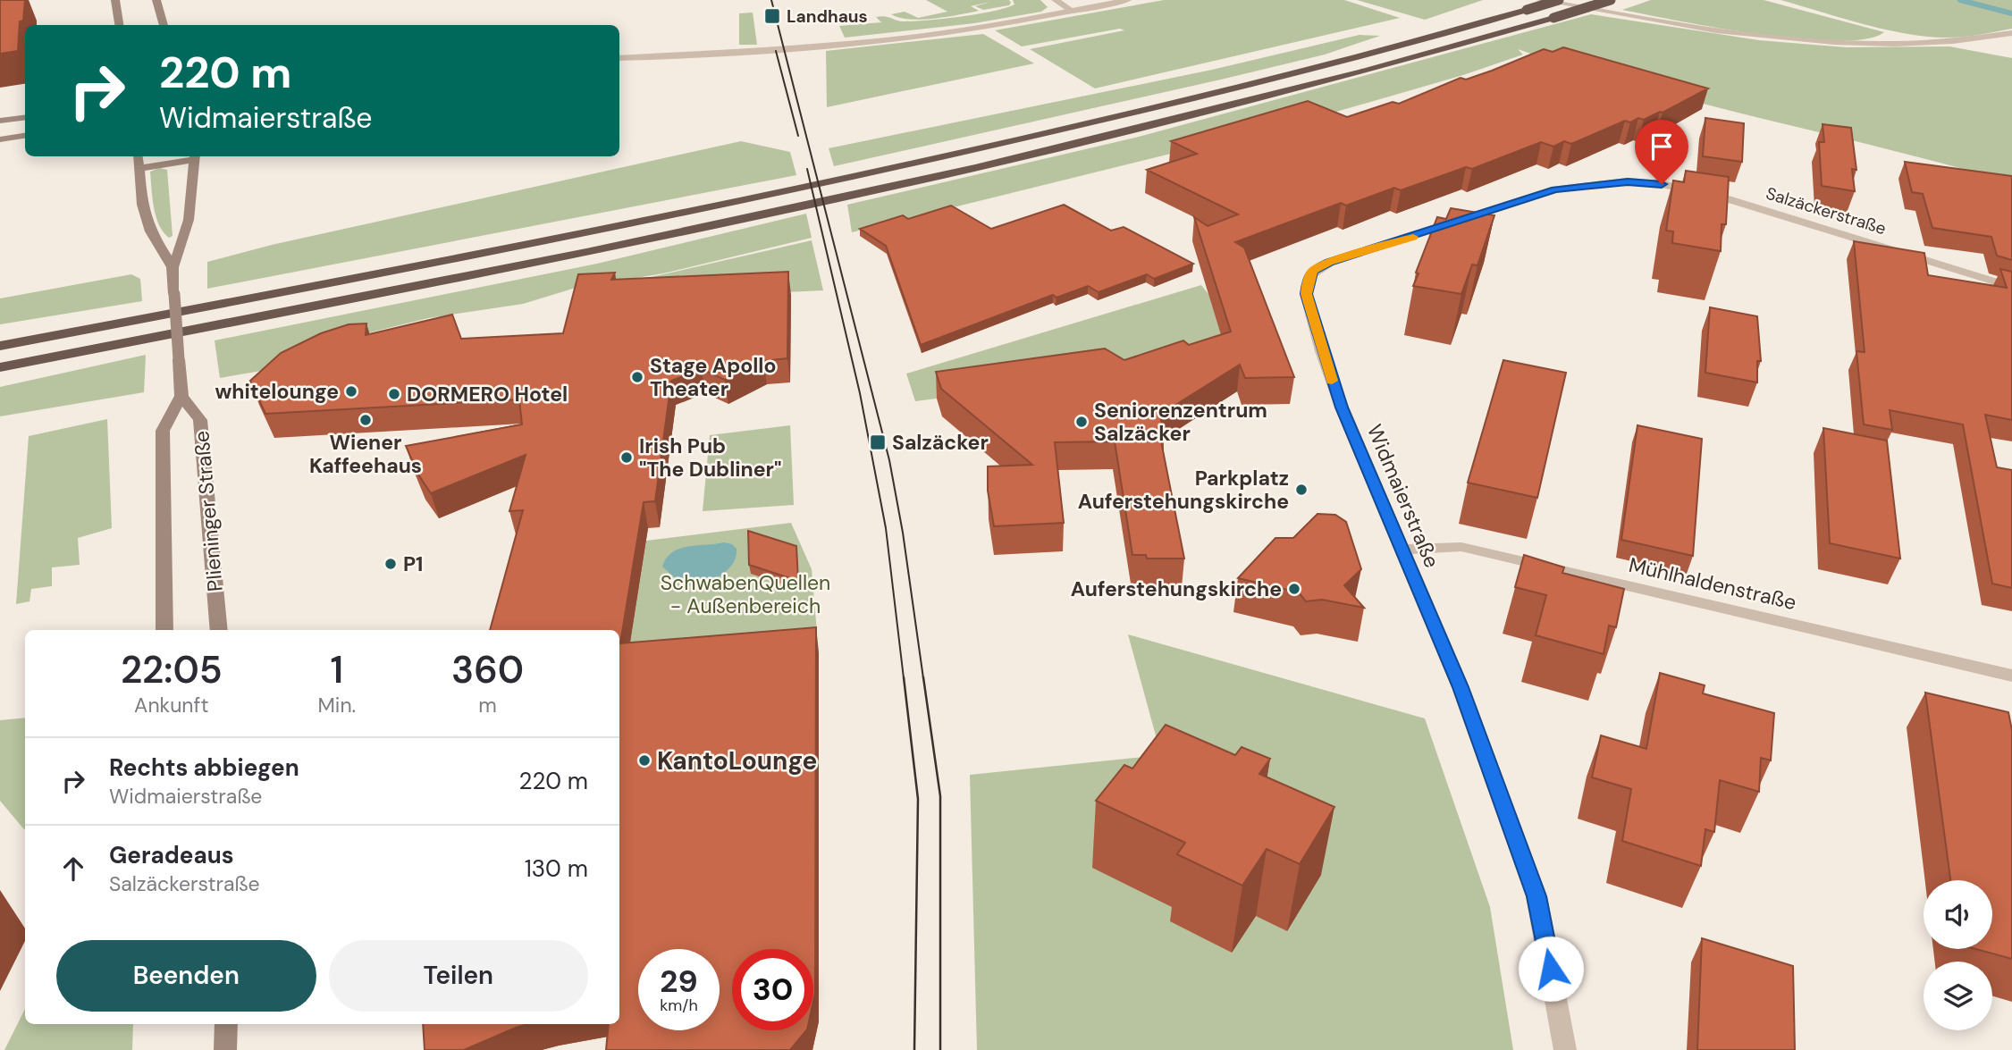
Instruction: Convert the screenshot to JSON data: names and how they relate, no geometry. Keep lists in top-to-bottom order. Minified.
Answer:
{"streets":{"main road":["Plieninger Straße"],"street":["Salzäckerstraße","Widmaierstraße","Mühlhaldenstraße"]},"crossings":[["Salzäckerstraße","Widmaierstraße"],["Widmaierstraße","Mühlhaldenstraße"]],"parks":["SchwabenQuellen - Außenbereich"],"places":{"transit":["Landhaus","Salzäcker"],"other":["Stage Apollo Theater","whitelounge","DORMERO Hotel","Wiener Kaffeehaus","Seniorenzentrum Salzäcker","Irish Pub \"The Dubliner\"","Parkplatz Auferstehungskirche","P1","Auferstehungskirche","KantoLounge"]},"page":{"turn":["220 m","Widmaierstraße"],"eta":["22:05","Ankunft","1","Min.","360","m"],"list":[{"name":"Rechts abbiegen","note":"Widmaierstraße","value":"220 m"},{"name":"Geradeaus","note":"Salzäckerstraße","value":"130 m"}],"buttons":["Beenden","Teilen"],"speed":"29 km/h","limit":"30"}}
